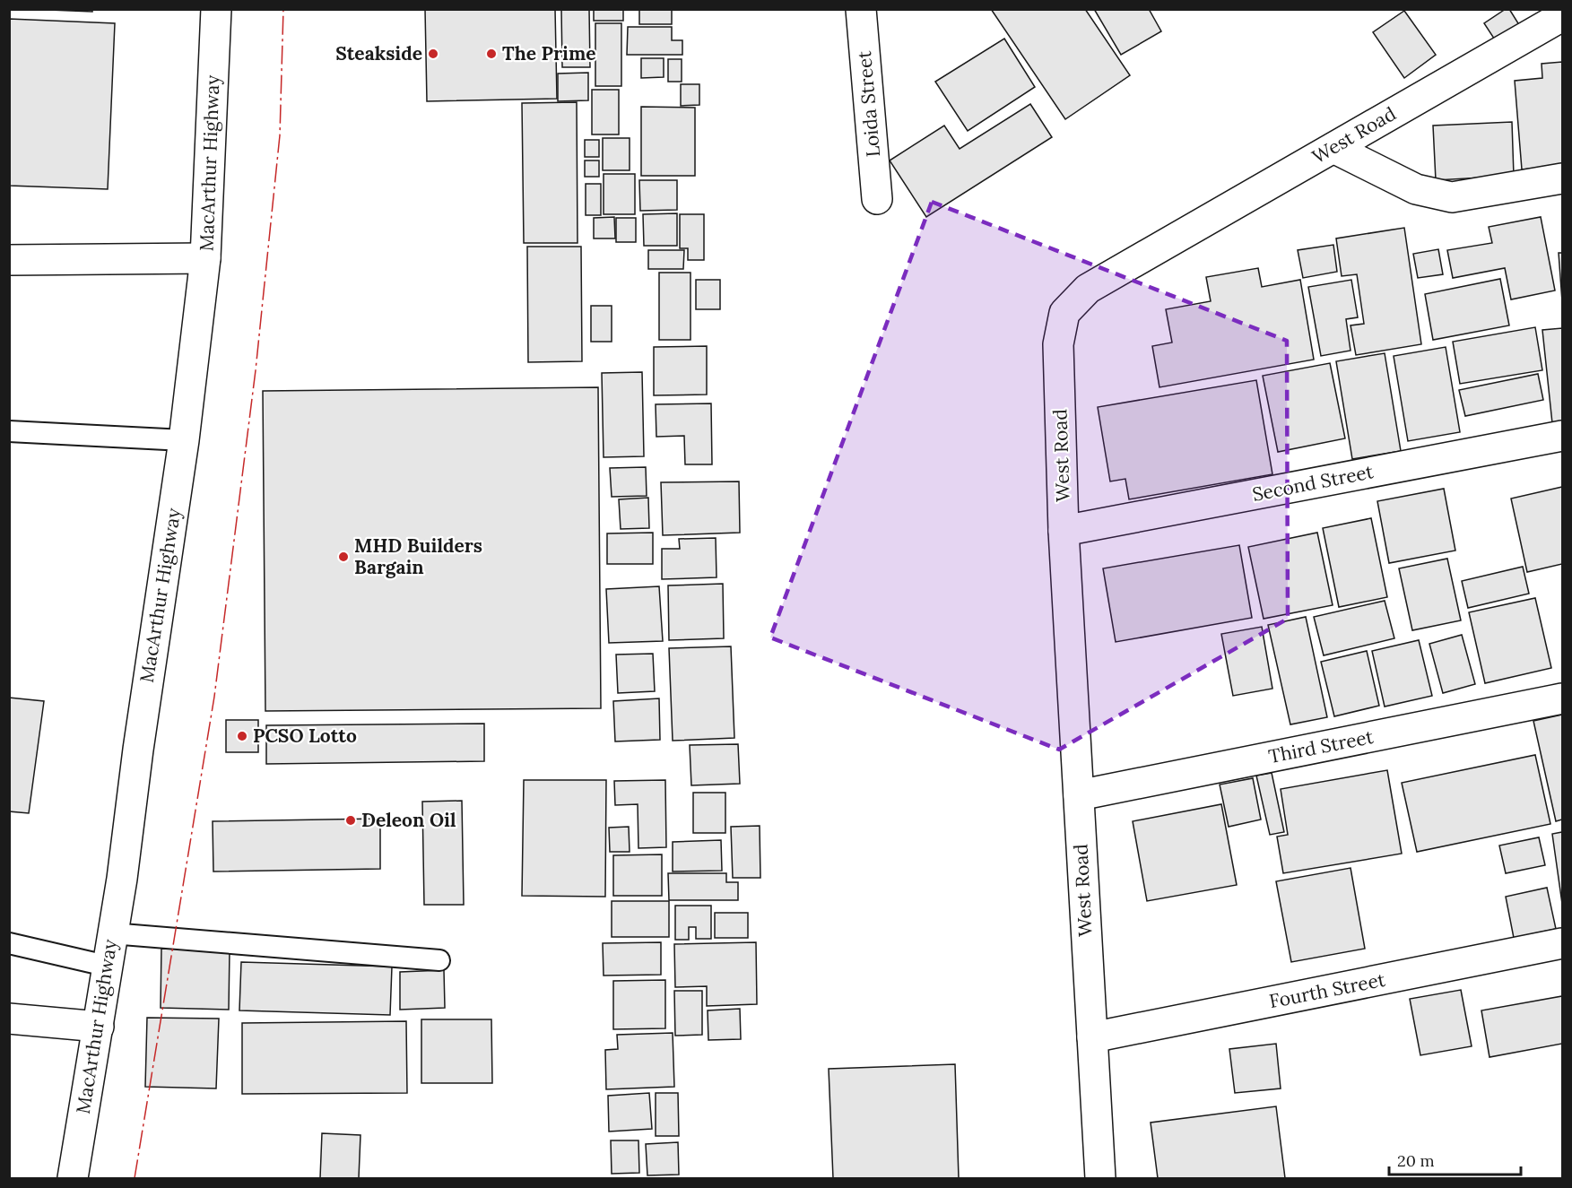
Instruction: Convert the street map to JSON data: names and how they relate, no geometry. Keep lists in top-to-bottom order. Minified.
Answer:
{"streets":{"main road":["Loida Street","West Road","MacArthur Highway","Second Street","Third Street","Fourth Street"]},"crossings":[["West Road","Second Street"],["West Road","Third Street"],["West Road","Fourth Street"]],"places":["Steakside","The Prime","MHD Builders Bargain","PCSO Lotto","Deleon Oil"],"scale_bar":"20 m"}
